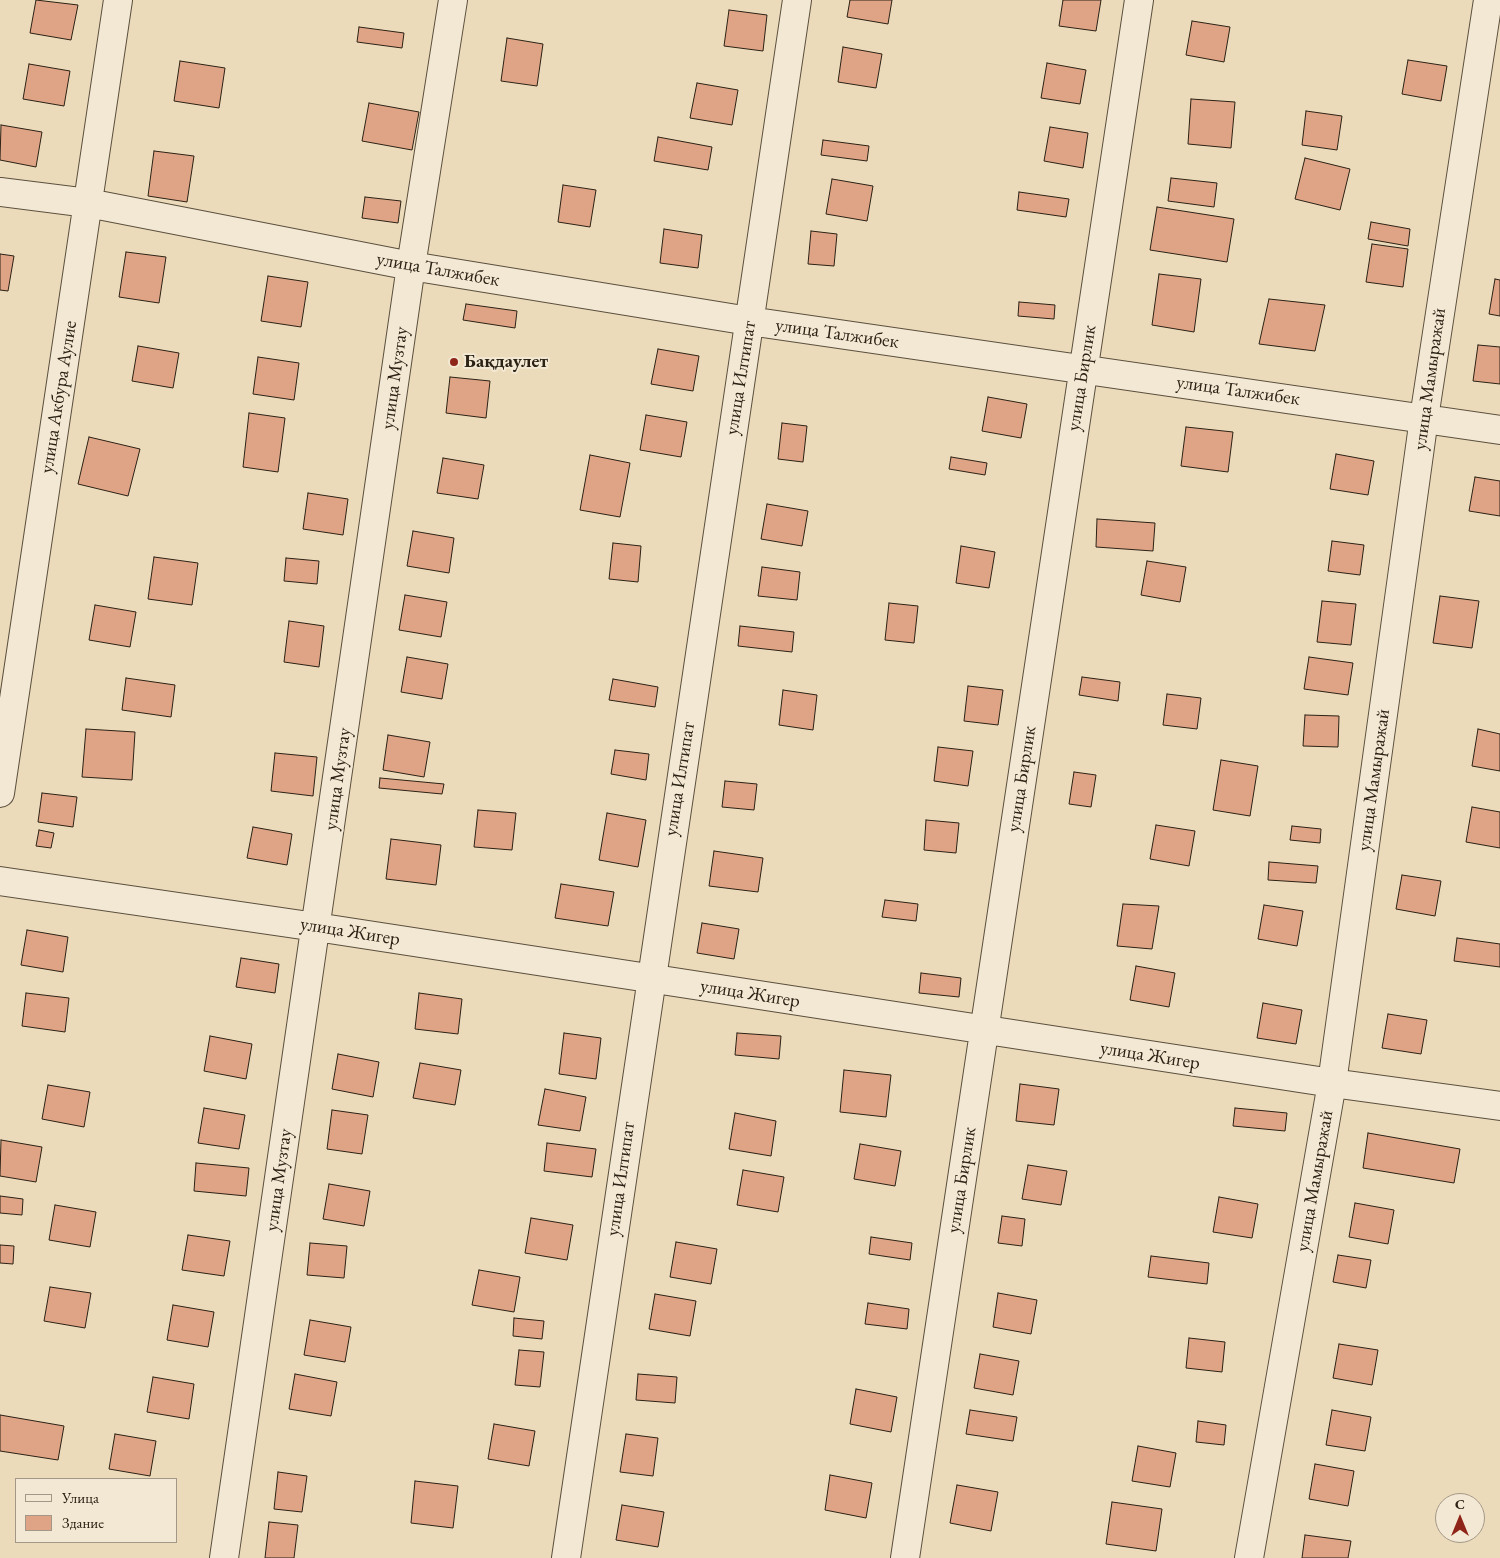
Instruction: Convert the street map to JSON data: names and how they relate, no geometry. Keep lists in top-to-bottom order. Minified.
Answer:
{"streets":{"street":["улица Талжибек","улица Музтау","улица Илтипат","улица Бирлик","улица Мамыражай","улица Акбура Аулие","улица Жигер"]},"crossings":[["улица Талжибек","улица Музтау"],["улица Талжибек","улица Илтипат"],["улица Талжибек","улица Бирлик"],["улица Талжибек","улица Мамыражай"],["улица Талжибек","улица Акбура Аулие"],["улица Музтау","улица Жигер"],["улица Илтипат","улица Жигер"],["улица Бирлик","улица Жигер"],["улица Мамыражай","улица Жигер"]],"places":["Бақдаулет"],"legend":["Улица","Здание"],"north":"top"}
